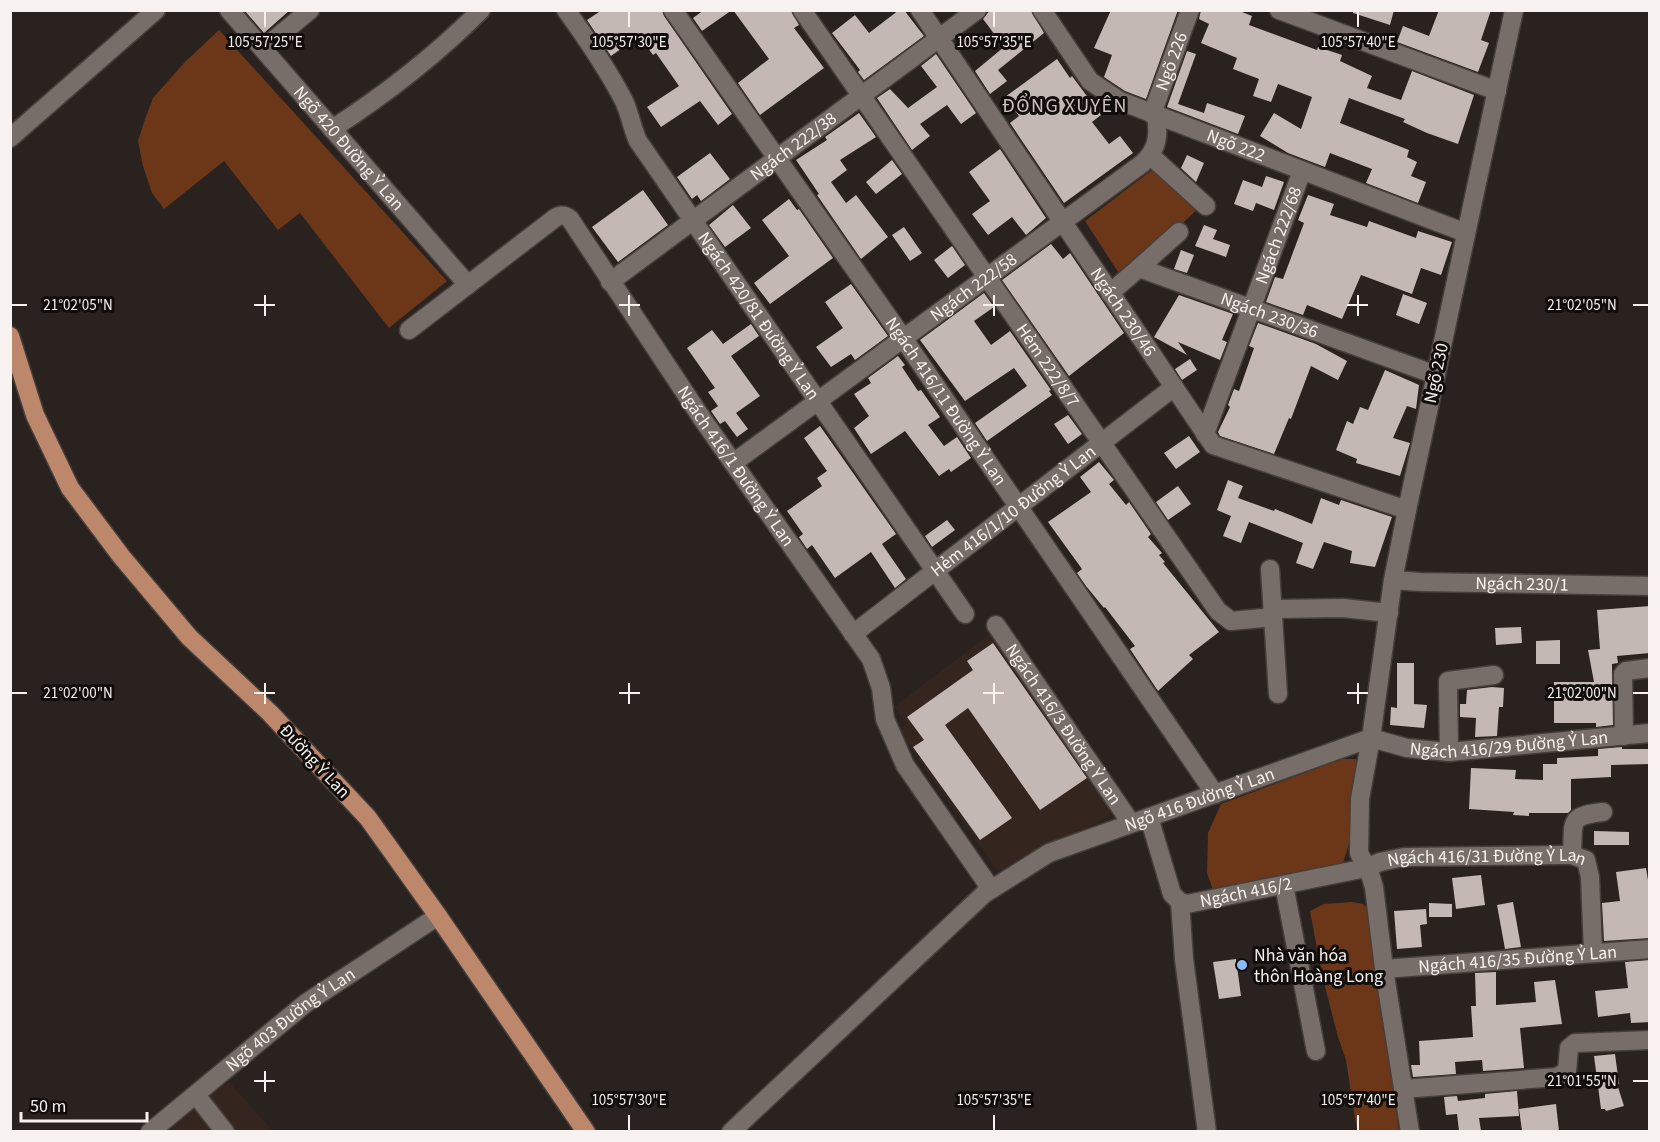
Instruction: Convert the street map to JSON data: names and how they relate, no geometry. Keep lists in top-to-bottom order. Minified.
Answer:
{"streets":{"main road":["Đường Ỷ Lan"],"street":["Ngõ 226","Ngách 222/38","Ngõ 222","Ngõ 420 Đường Ỷ Lan","Ngách 222/68","Ngách 222/58","Ngách 230/46","Ngách 420/81 Đường Ỷ Lan","Ngách 230/36","Hẻm 222/8/7","Ngõ 230","Ngách 416/11 Đường Ỷ Lan","Ngách 416/1 Đường Ỷ Lan","Hẻm 416/1/10 Đường Ỷ Lan","Ngách 230/1","Ngách 416/3 Đường Ỷ Lan","Ngách 416/29 Đường Ỷ Lan","Ngõ 416 Đường Ỷ Lan","Ngách 416/31 Đường Ỷ Lan","Ngách 416/2","Ngách 416/35 Đường Ỷ Lan","Ngõ 403 Đường Ỷ Lan"]},"crossings":[["Ngõ 226","Ngõ 222"],["Ngách 222/38","Ngách 230/46"],["Ngách 222/38","Ngách 420/81 Đường Ỷ Lan"],["Ngách 222/38","Hẻm 222/8/7"],["Ngách 222/38","Ngách 416/11 Đường Ỷ Lan"],["Ngách 222/38","Ngách 416/1 Đường Ỷ Lan"],["Ngõ 222","Ngách 222/68"],["Ngõ 222","Ngõ 230"],["Ngõ 420 Đường Ỷ Lan","Ngách 416/1 Đường Ỷ Lan"],["Ngách 222/68","Ngách 230/46"],["Ngách 222/68","Ngách 230/36"],["Ngách 222/58","Ngách 230/46"],["Ngách 222/58","Ngách 420/81 Đường Ỷ Lan"],["Ngách 222/58","Hẻm 222/8/7"],["Ngách 222/58","Ngách 416/11 Đường Ỷ Lan"],["Ngách 222/58","Ngách 416/1 Đường Ỷ Lan"],["Ngách 230/46","Ngõ 230"],["Ngách 230/46","Hẻm 416/1/10 Đường Ỷ Lan"],["Ngách 420/81 Đường Ỷ Lan","Hẻm 416/1/10 Đường Ỷ Lan"],["Ngách 230/36","Ngõ 230"],["Hẻm 222/8/7","Hẻm 416/1/10 Đường Ỷ Lan"],["Ngõ 230","Ngách 230/1"],["Ngõ 230","Ngách 416/29 Đường Ỷ Lan"],["Ngõ 230","Ngõ 416 Đường Ỷ Lan"],["Ngách 416/11 Đường Ỷ Lan","Hẻm 416/1/10 Đường Ỷ Lan"],["Ngách 416/11 Đường Ỷ Lan","Ngõ 416 Đường Ỷ Lan"],["Ngách 416/1 Đường Ỷ Lan","Hẻm 416/1/10 Đường Ỷ Lan"],["Ngách 416/1 Đường Ỷ Lan","Ngõ 416 Đường Ỷ Lan"],["Ngách 416/3 Đường Ỷ Lan","Ngõ 416 Đường Ỷ Lan"],["Ngách 416/3 Đường Ỷ Lan","Ngách 416/2"],["Ngách 416/29 Đường Ỷ Lan","Ngõ 416 Đường Ỷ Lan"],["Đường Ỷ Lan","Ngõ 403 Đường Ỷ Lan"],["Ngõ 416 Đường Ỷ Lan","Ngách 416/2"],["Ngách 416/31 Đường Ỷ Lan","Ngách 416/2"],["Ngách 416/31 Đường Ỷ Lan","Ngách 416/35 Đường Ỷ Lan"]],"districts":["ĐỔNG XUYÊN"],"places":["Nhà văn hóa thôn Hoàng Long"],"scale_bar":"50 m","coordinates":["105°57'25\"E","105°57'30\"E","105°57'35\"E","105°57'40\"E","21°02'05\"N","21°02'00\"N","21°01'55\"N"]}
